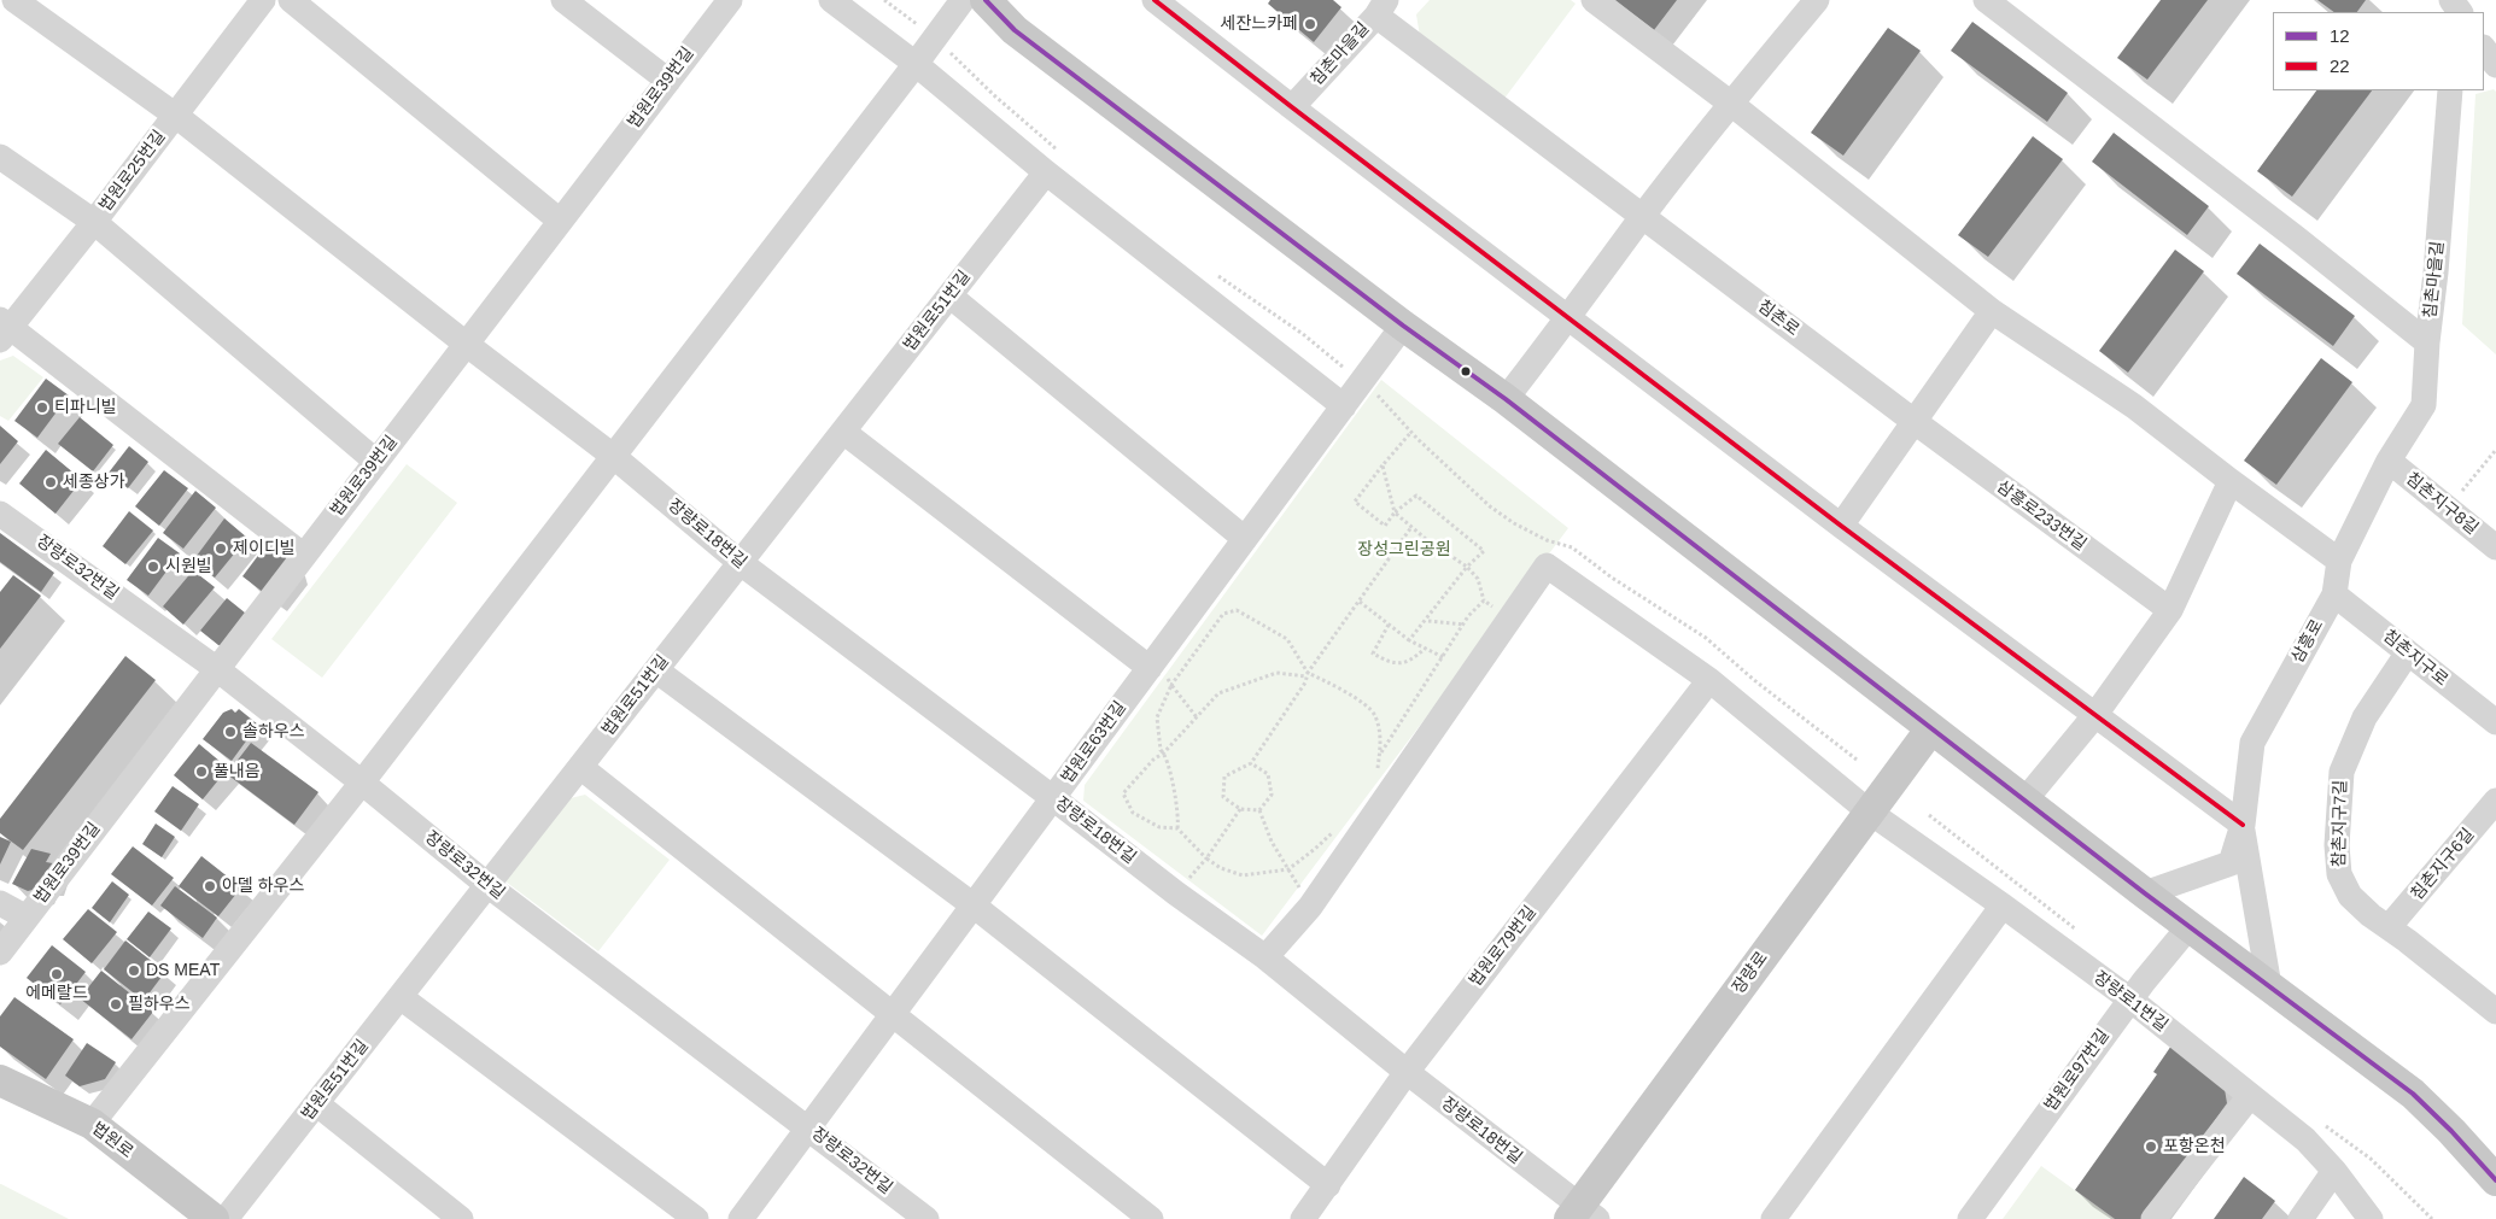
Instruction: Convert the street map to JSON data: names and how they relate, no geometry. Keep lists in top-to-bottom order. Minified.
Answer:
{"streets":{"main road":["장량로","법원로"],"street":["침촌마을길","법원로39번길","법원로25번길","법원로51번길","침촌로","침촌지구8길","삼흥로233번길","장량로18번길","장량로32번길","삼흥로","침촌지구로","법원로63번길","참촌지구7길","침촌지구6길","법원로79번길","장량로1번길","법원로97번길"]},"crossings":[["침촌마을길","침촌로"],["침촌마을길","침촌지구8길"],["침촌마을길","삼흥로"],["법원로39번길","장량로18번길"],["법원로39번길","장량로32번길"],["법원로25번길","장량로18번길"],["법원로51번길","장량로18번길"],["법원로51번길","장량로32번길"],["침촌로","삼흥로233번길"],["침촌지구8길","삼흥로"],["장량로18번길","법원로63번길"],["장량로18번길","법원로79번길"],["장량로18번길","장량로"],["장량로32번길","법원로63번길"],["삼흥로","침촌지구로"],["침촌지구로","참촌지구7길"],["참촌지구7길","침촌지구6길"],["법원로79번길","장량로1번길"],["장량로","장량로1번길"],["장량로1번길","법원로97번길"]],"parks":["장성그린공원"],"places":["세잔느카페","티파니빌","세종상가","제이디빌","시원빌","솔하우스","풀내음","아델 하우스","DS MEAT","에메랄드","필하우스","포항온천"],"lines":["transit line 12","transit line 22"],"legend":["12","22"]}
